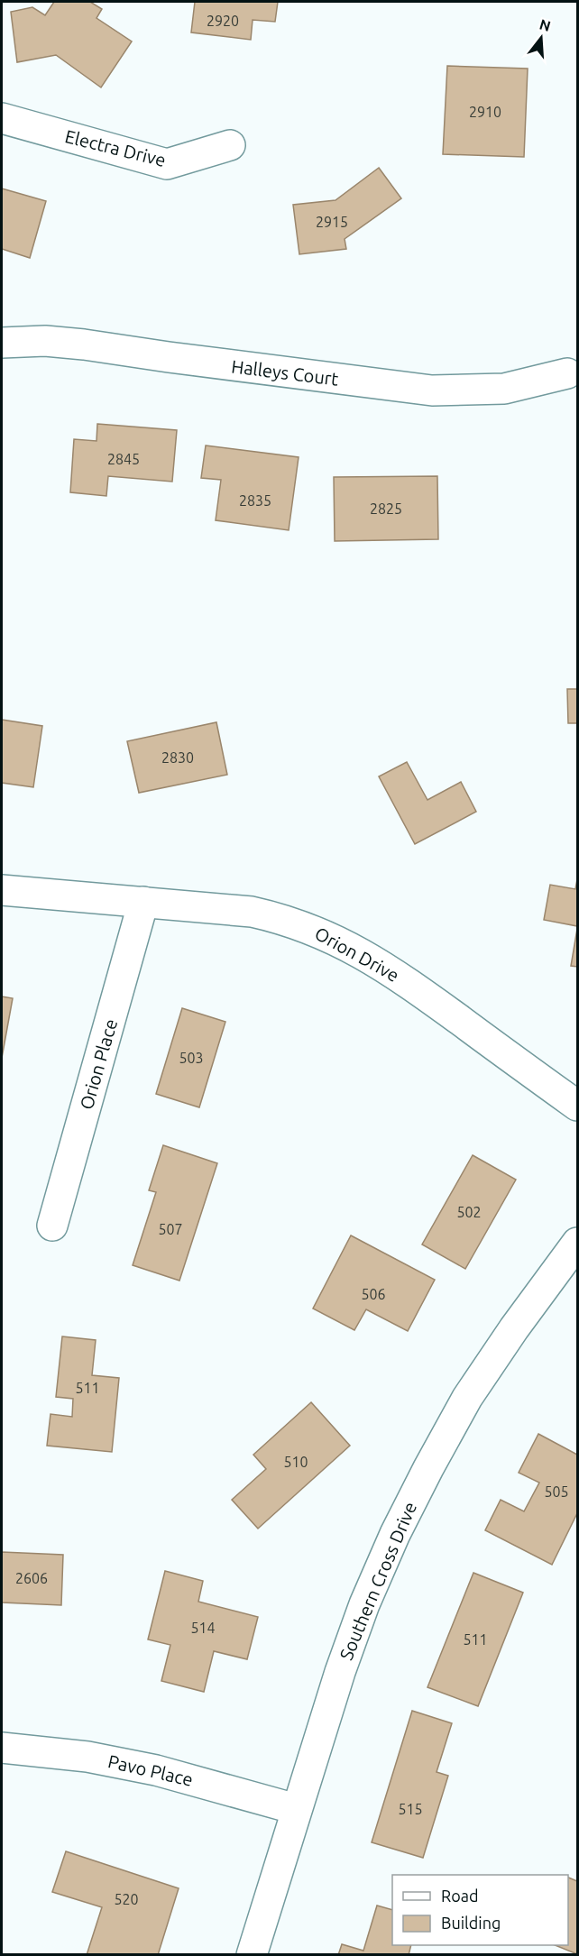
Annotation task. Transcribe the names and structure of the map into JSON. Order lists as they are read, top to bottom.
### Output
{
  "streets": {
    "street": [
      "Electra Drive",
      "Halleys Court",
      "Orion Drive",
      "Orion Place",
      "Southern Cross Drive",
      "Pavo Place"
    ]
  },
  "crossings": [
    ["Orion Drive", "Orion Place"],
    ["Southern Cross Drive", "Pavo Place"]
  ],
  "house_numbers": [
    "2920",
    "2910",
    "2915",
    "2845",
    "2835",
    "2825",
    "2830",
    "503",
    "502",
    "507",
    "506",
    "511",
    "510",
    "505",
    "2606",
    "514",
    "511",
    "515",
    "520"
  ],
  "legend": ["Road", "Building"],
  "north": "top"
}
